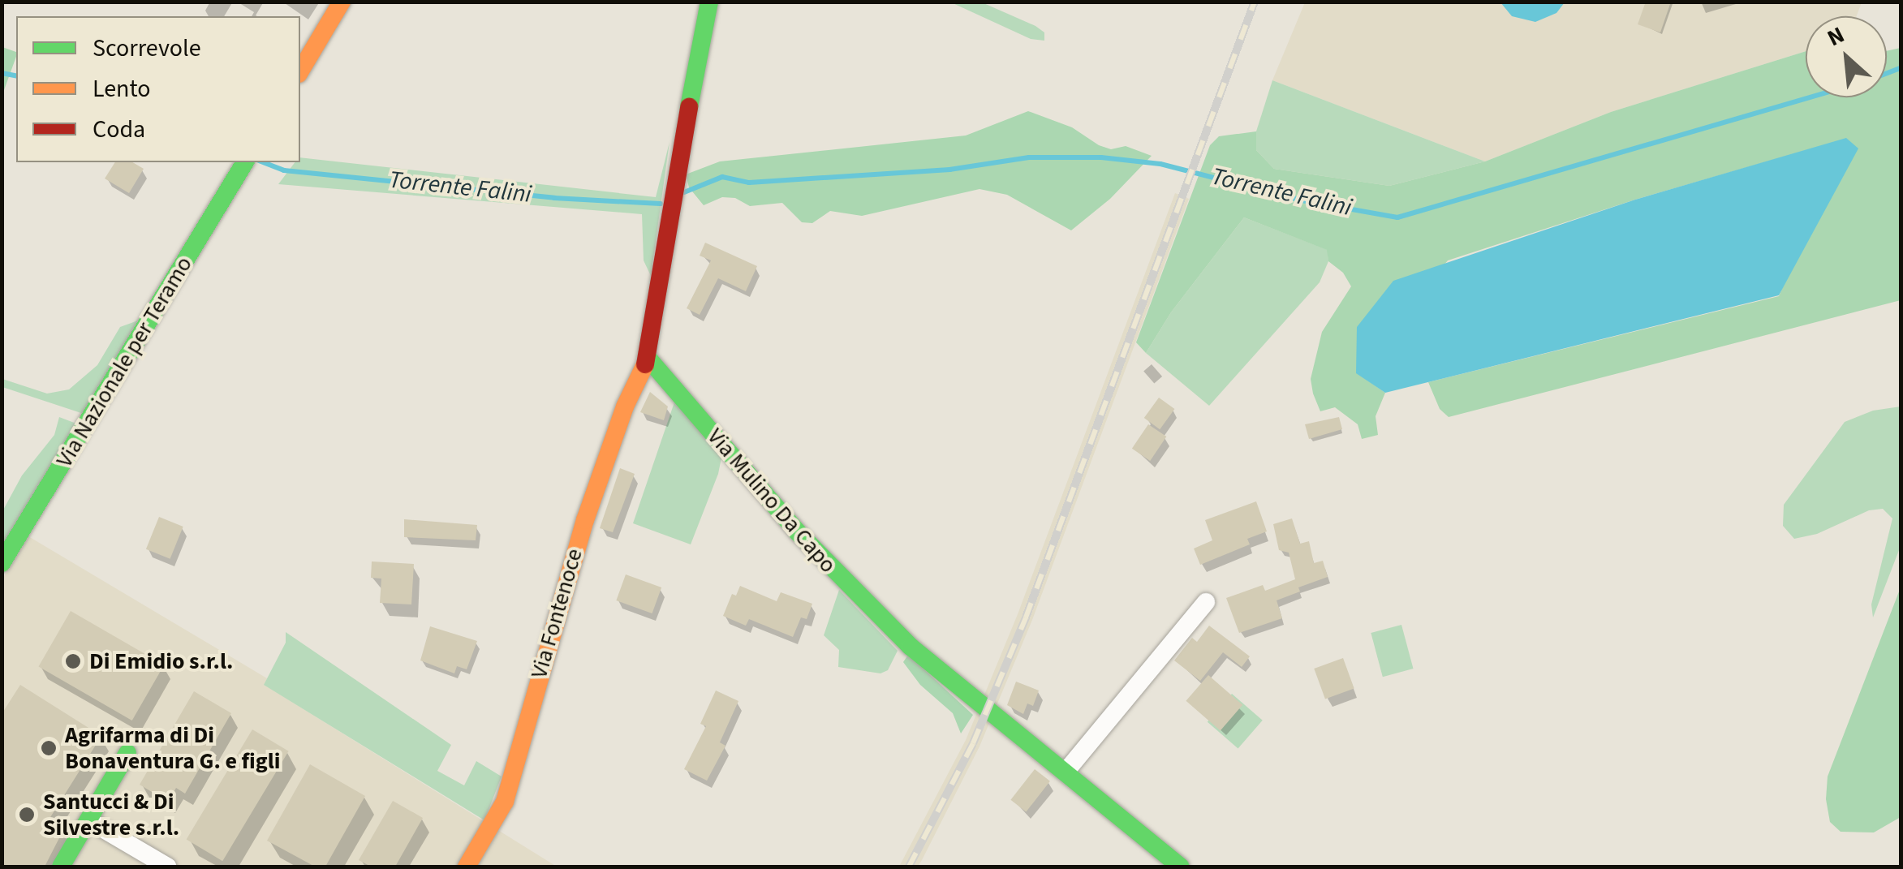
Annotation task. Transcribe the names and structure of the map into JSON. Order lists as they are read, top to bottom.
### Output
{
  "streets": {
    "street": ["Via Nazionale per Teramo", "Via Mulino Da Capo", "Via Fontenoce"]
  },
  "crossings": [
    ["Via Mulino Da Capo", "Via Fontenoce"]
  ],
  "water": ["Torrente Falini"],
  "places": ["Di Emidio s.r.l.", "Agrifarma di Di Bonaventura G. e figli", "Santucci & Di Silvestre s.r.l."],
  "legend": ["Scorrevole", "Lento", "Coda"],
  "north": "top left"
}
